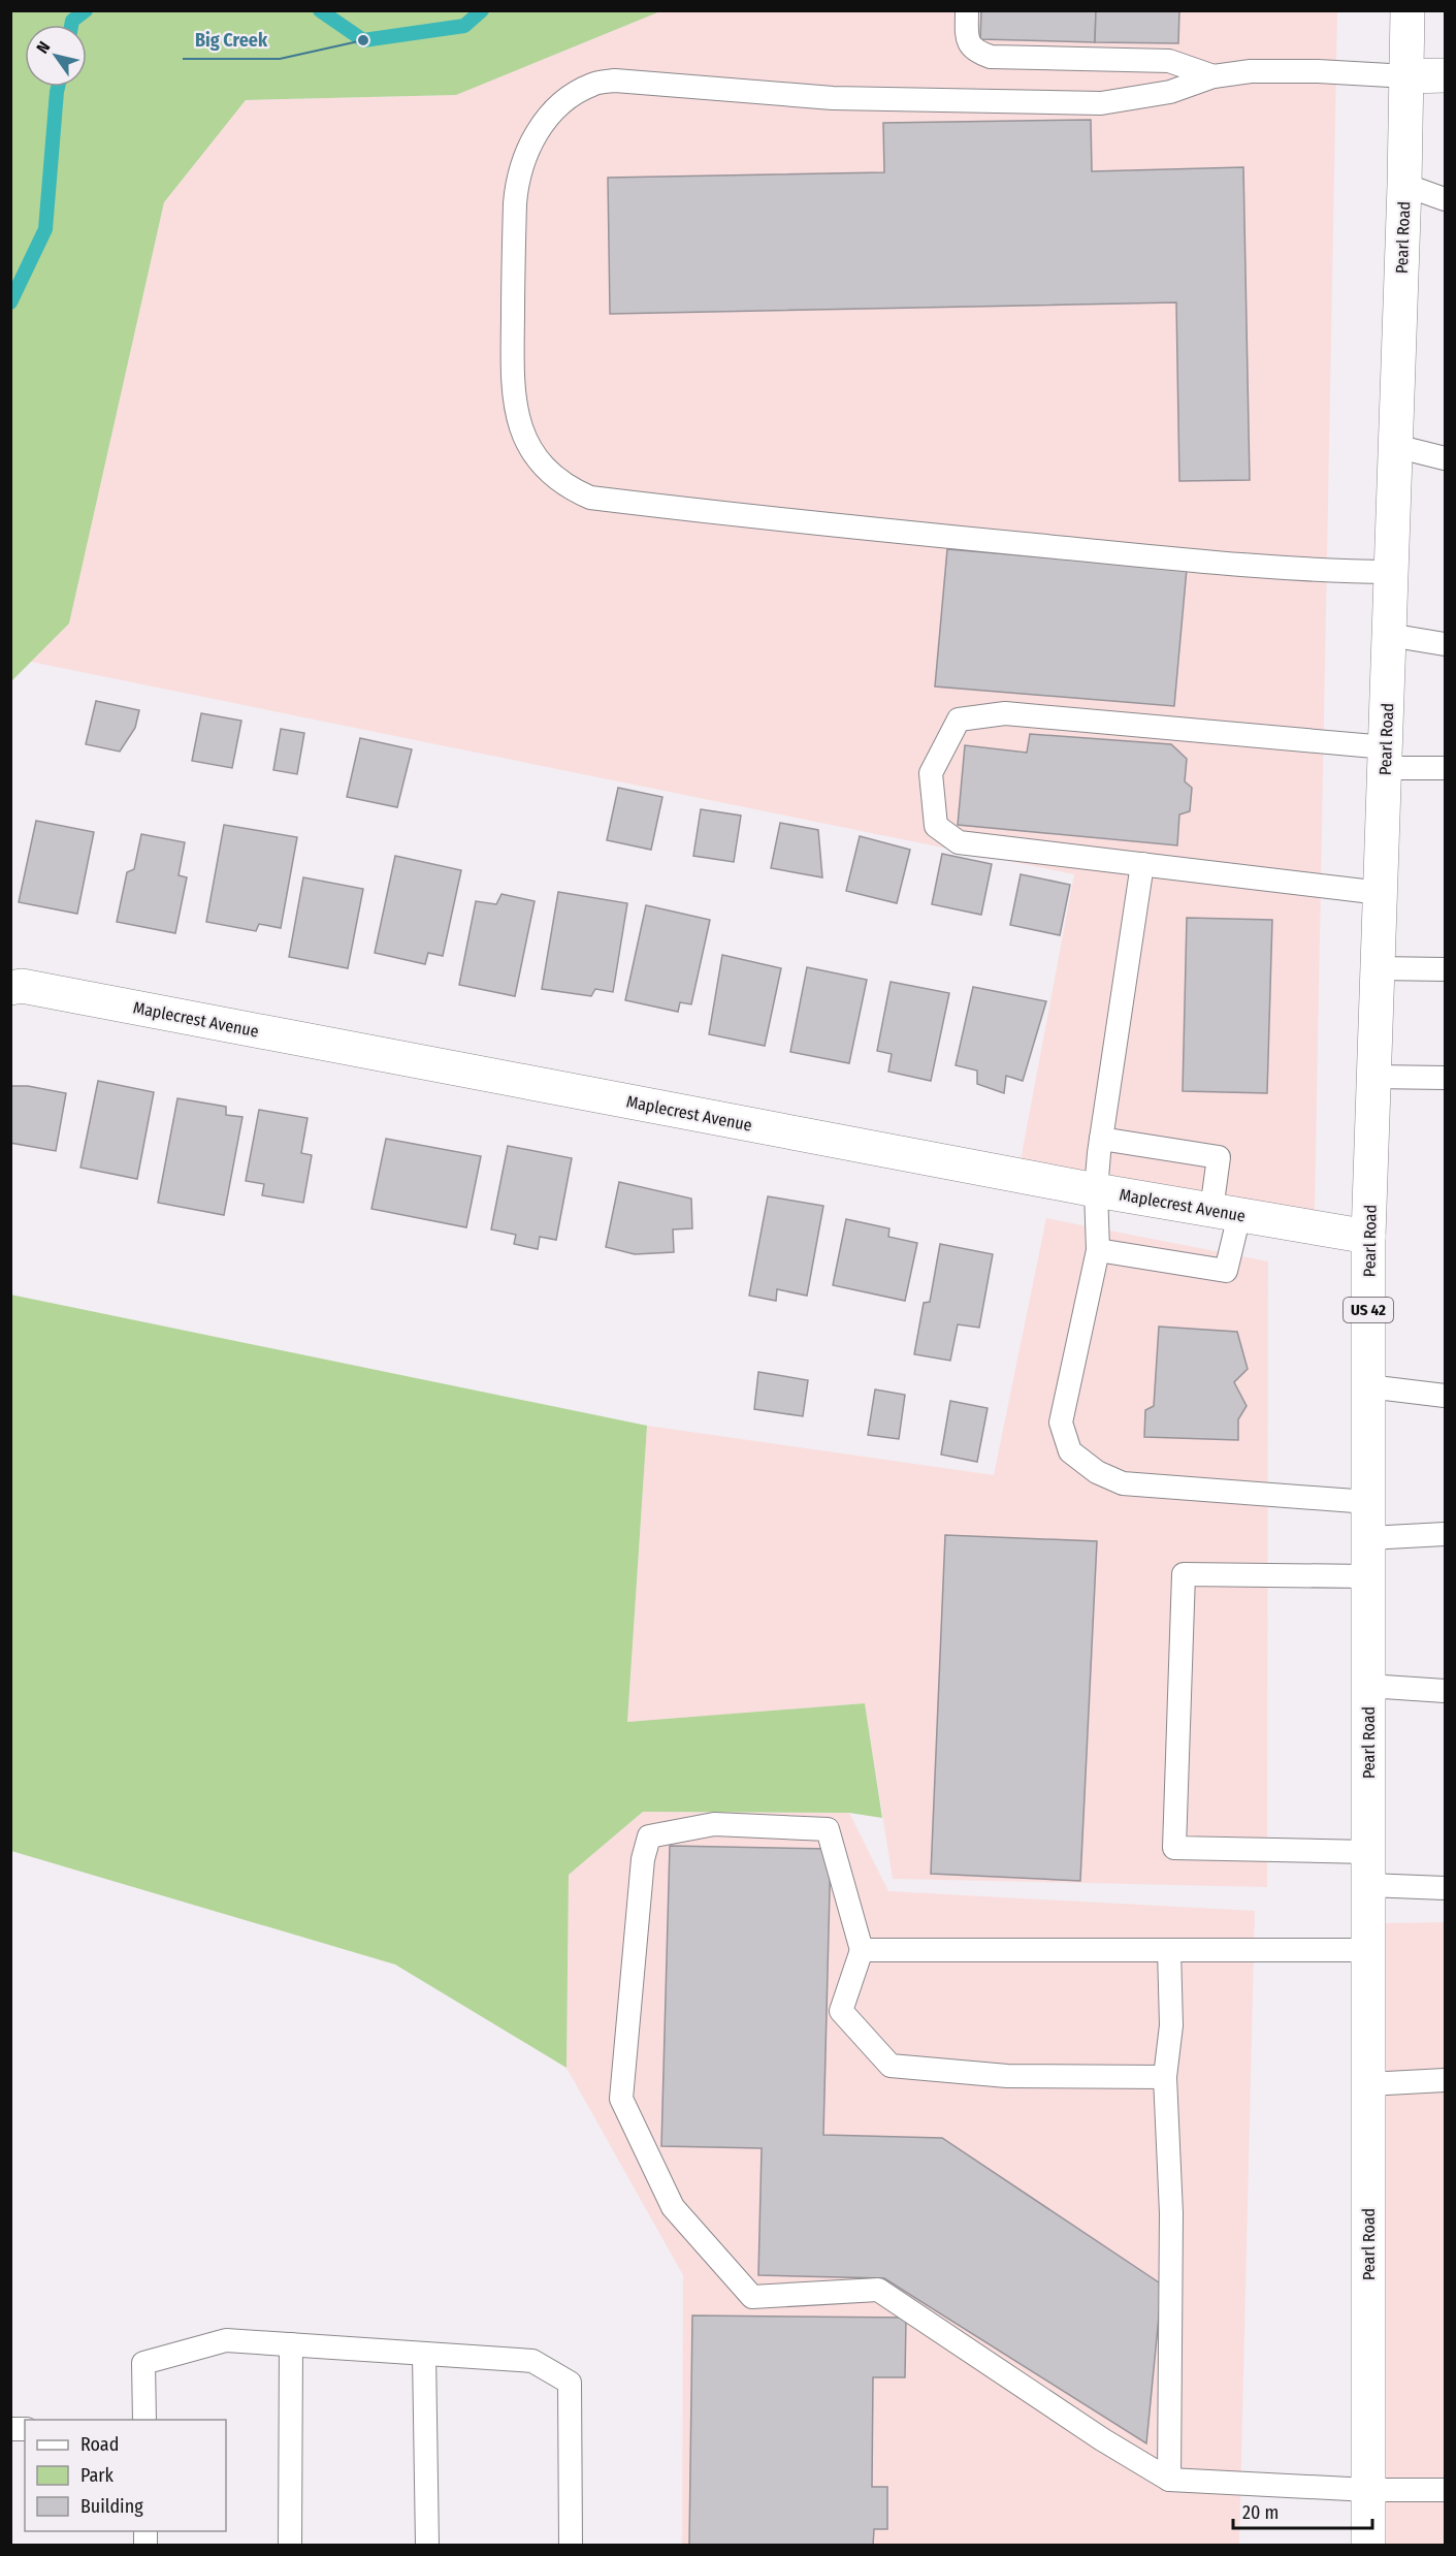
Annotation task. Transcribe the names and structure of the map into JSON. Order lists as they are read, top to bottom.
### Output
{
  "streets": {
    "main road": ["Pearl Road", "Maplecrest Avenue", "US 42"]
  },
  "crossings": [
    ["Pearl Road", "Maplecrest Avenue"]
  ],
  "places": ["Big Creek"],
  "legend": ["Road", "Park", "Building"],
  "scale_bar": "20 m",
  "north": "top left"
}
